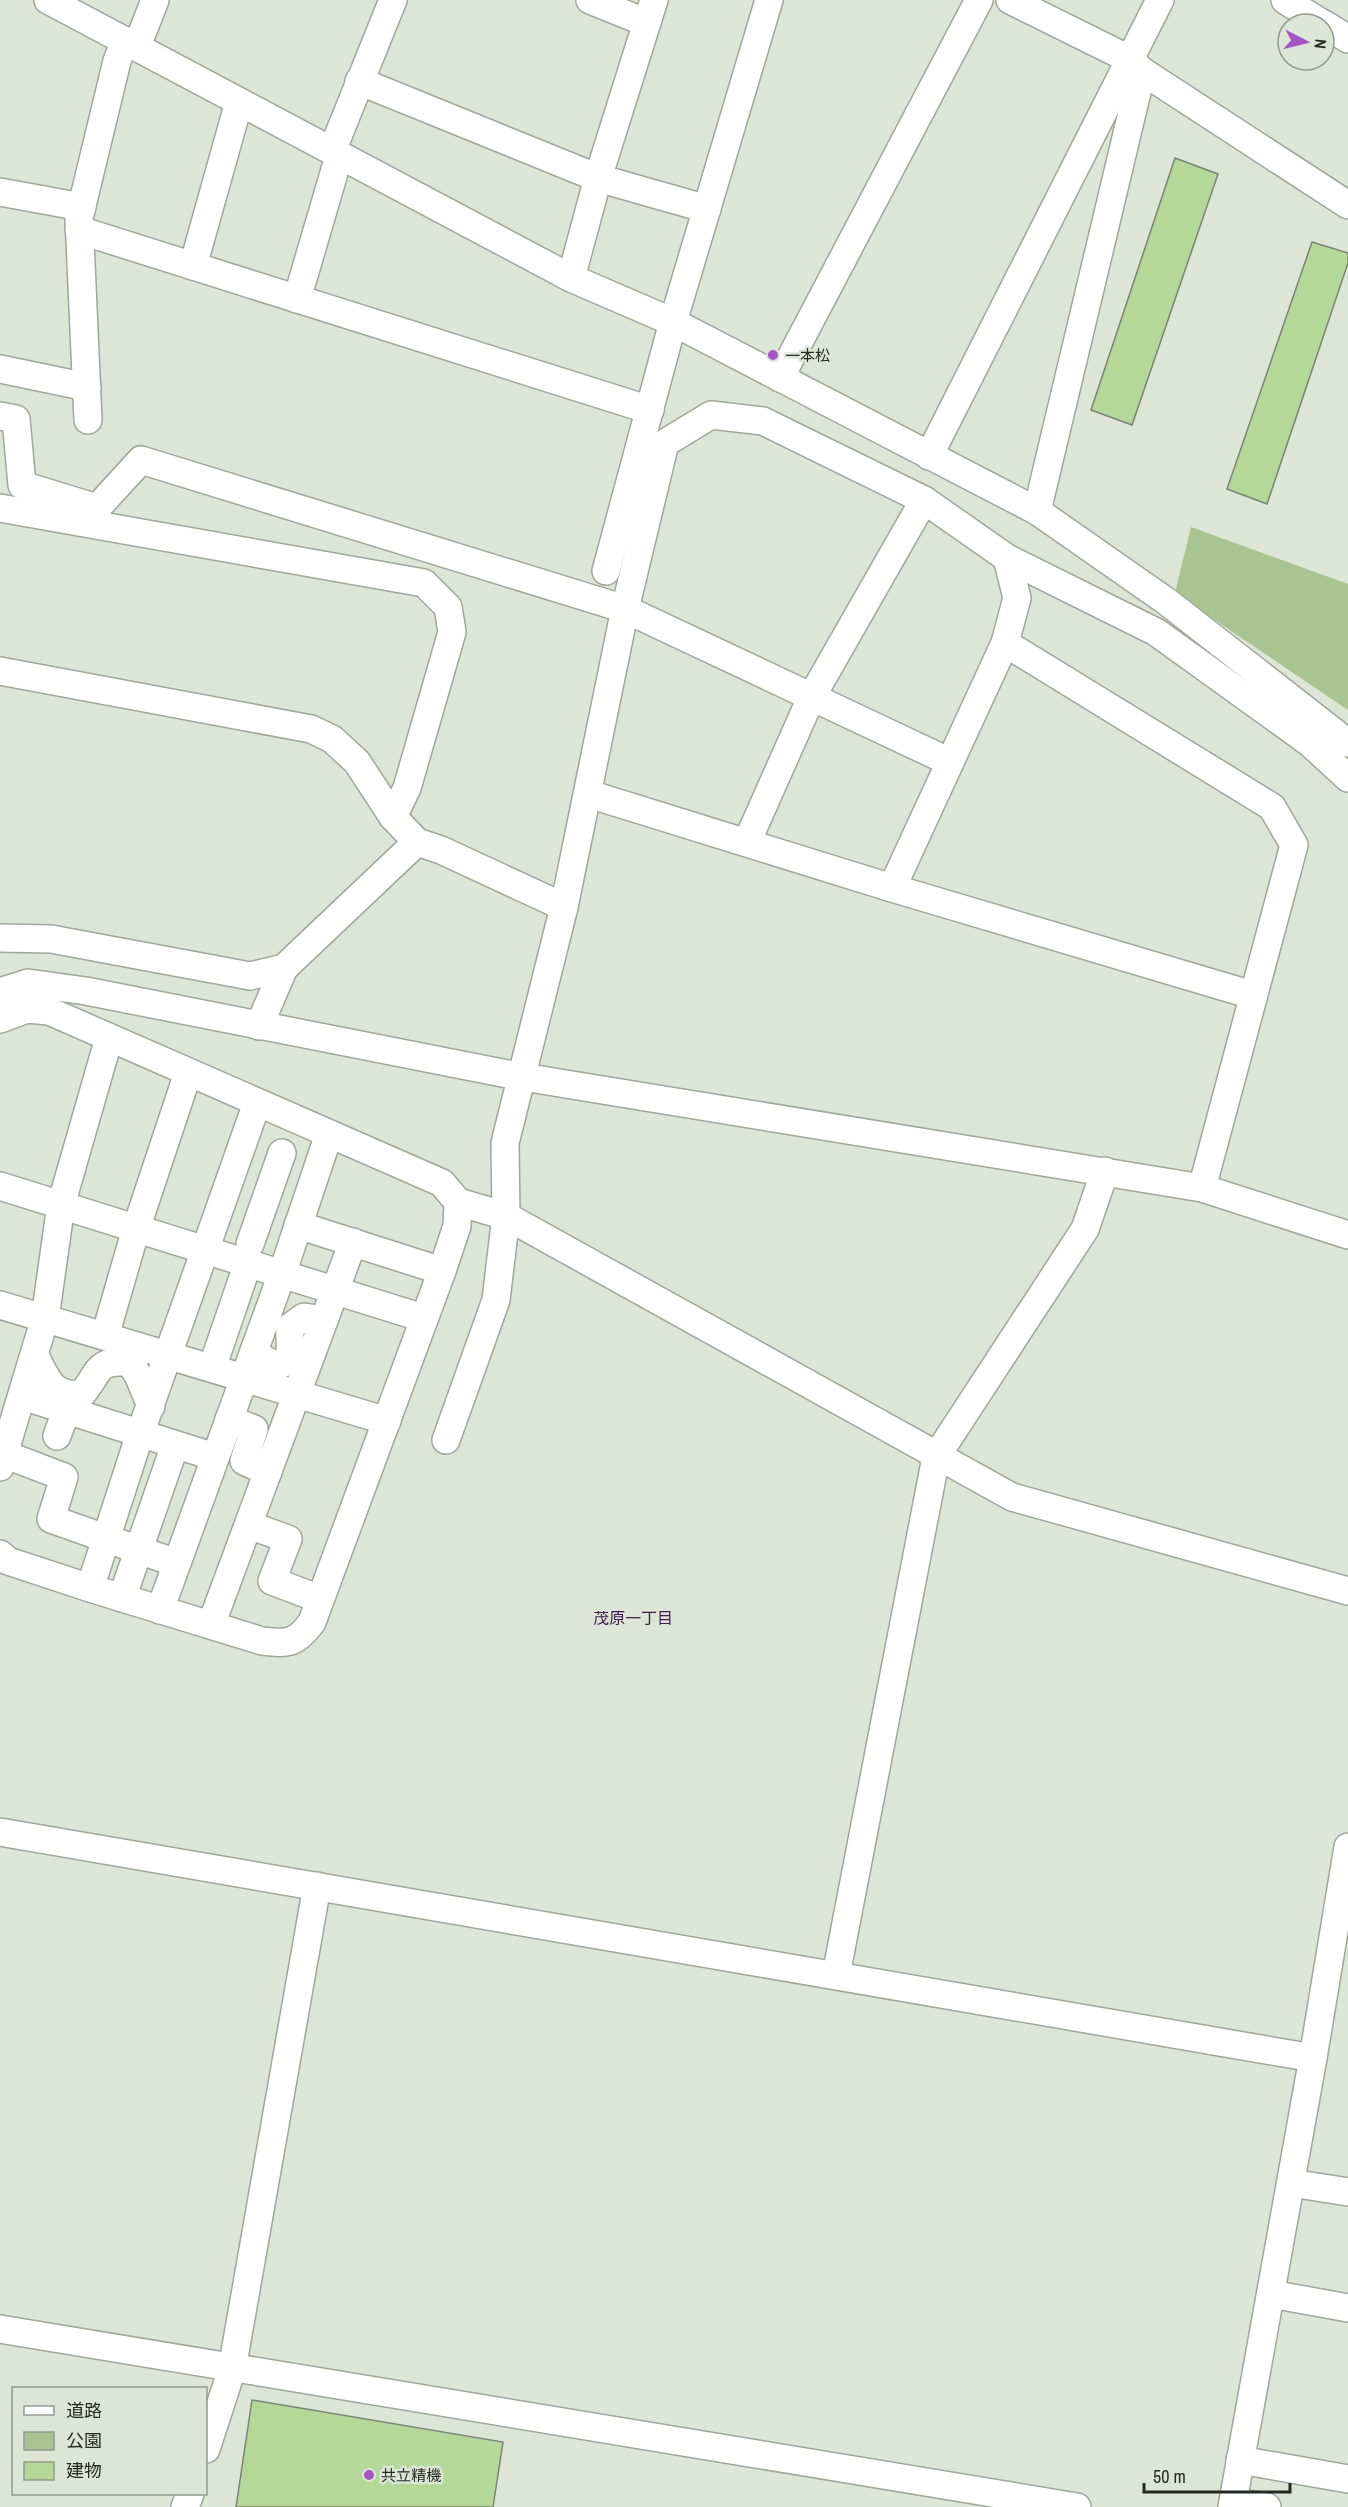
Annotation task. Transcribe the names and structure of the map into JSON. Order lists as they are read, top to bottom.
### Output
{
  "districts": ["茂原一丁目"],
  "places": ["一本松", "共立精機"],
  "legend": ["道路", "公園", "建物"],
  "scale_bar": "50 m",
  "north": "right"
}
